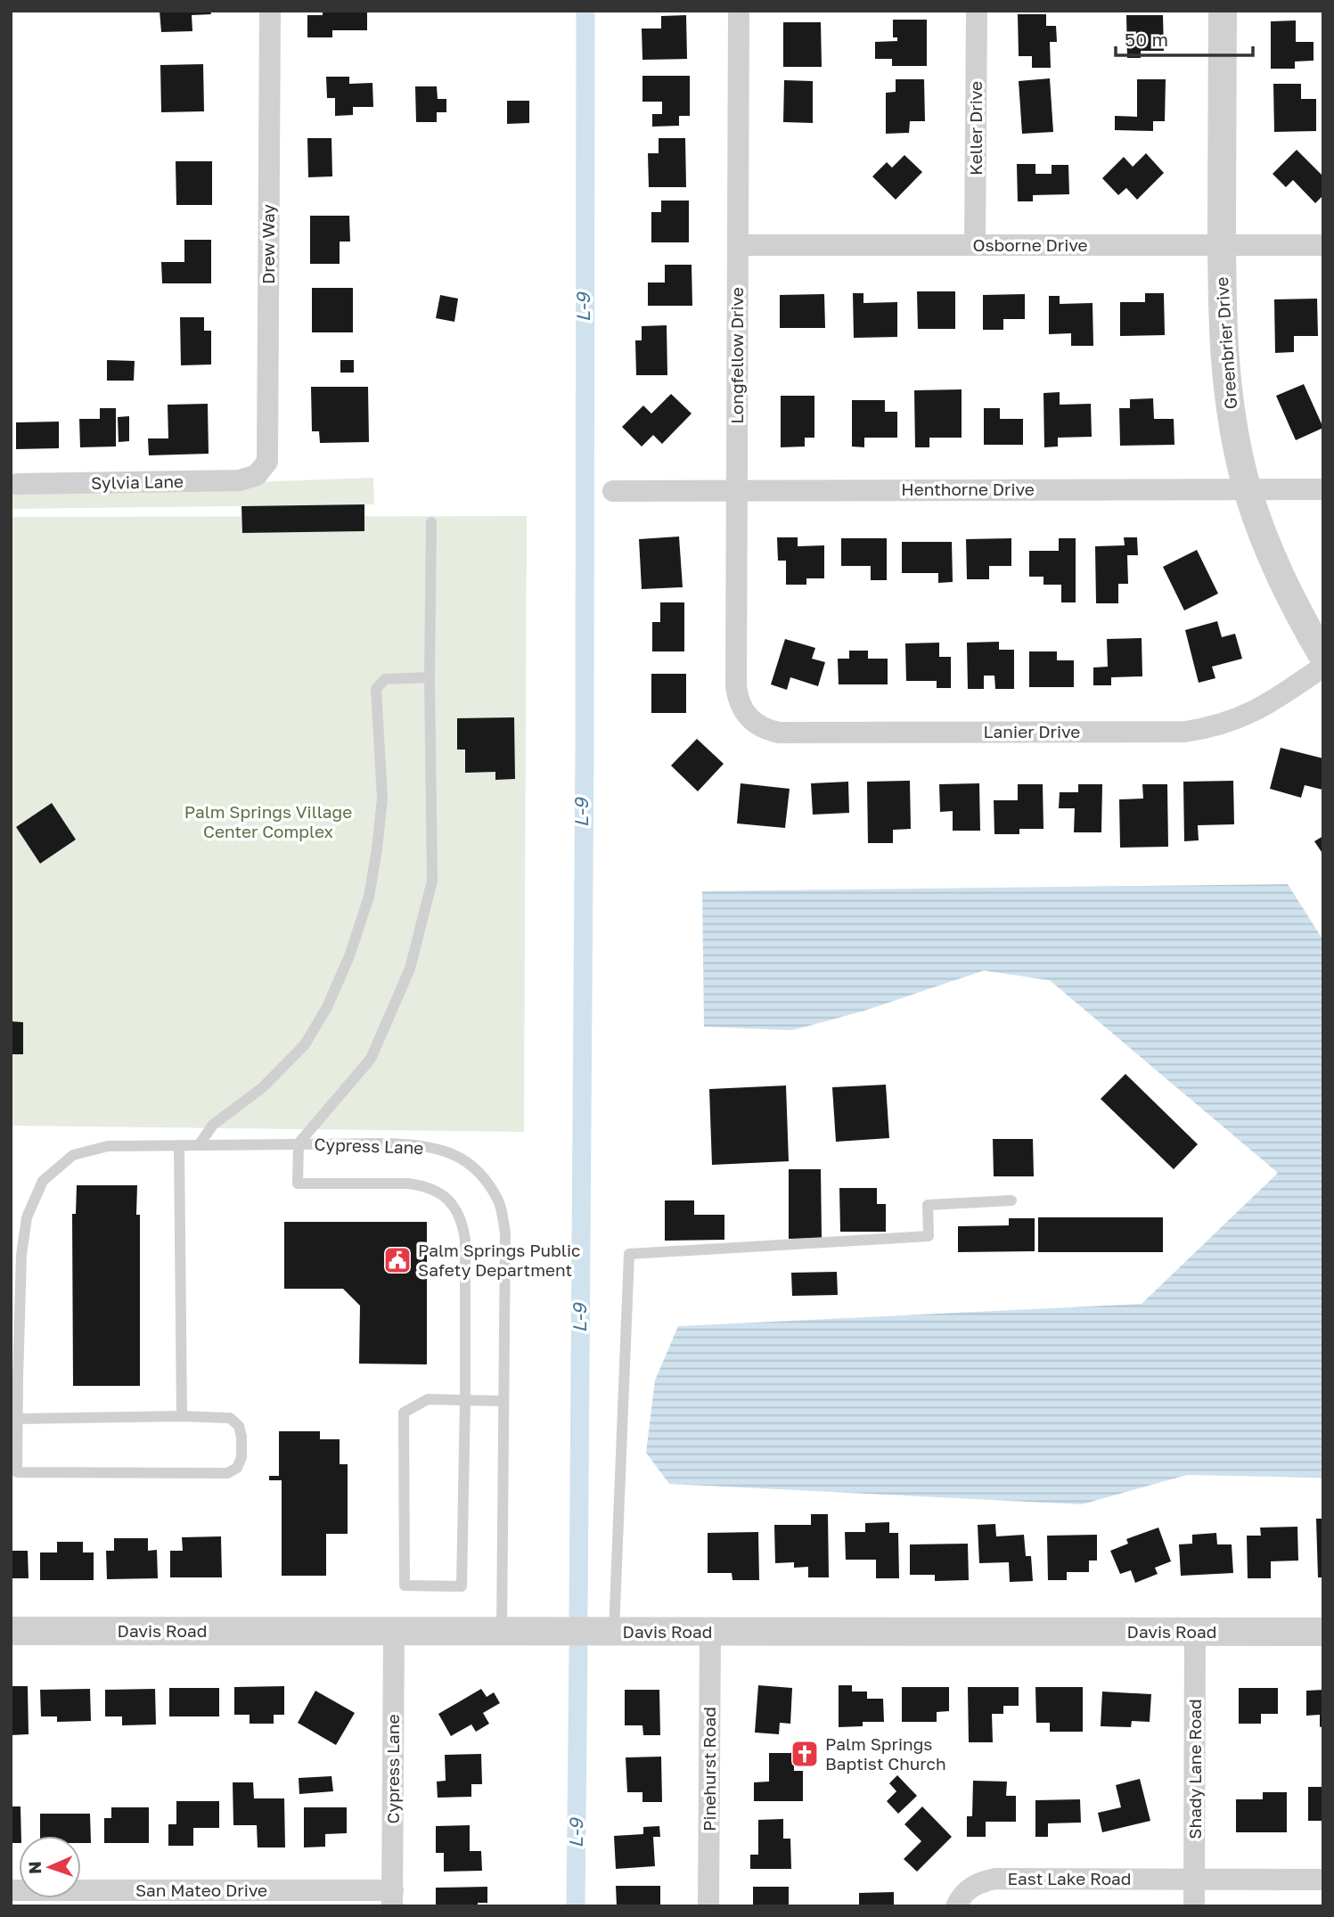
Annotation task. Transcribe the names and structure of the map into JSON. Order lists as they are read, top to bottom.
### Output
{
  "streets": {
    "street": [
      "Keller Drive",
      "Drew Way",
      "Osborne Drive",
      "Greenbrier Drive",
      "Longfellow Drive",
      "Sylvia Lane",
      "Henthorne Drive",
      "Lanier Drive",
      "Cypress Lane",
      "Davis Road",
      "Pinehurst Road",
      "Shady Lane Road",
      "East Lake Road",
      "San Mateo Drive"
    ]
  },
  "crossings": [
    ["Keller Drive", "Osborne Drive"],
    ["Drew Way", "Sylvia Lane"],
    ["Osborne Drive", "Greenbrier Drive"],
    ["Osborne Drive", "Longfellow Drive"],
    ["Greenbrier Drive", "Henthorne Drive"],
    ["Longfellow Drive", "Henthorne Drive"],
    ["Longfellow Drive", "Lanier Drive"],
    ["Cypress Lane", "Davis Road"],
    ["Cypress Lane", "San Mateo Drive"],
    ["Davis Road", "Pinehurst Road"],
    ["Davis Road", "Shady Lane Road"],
    ["Shady Lane Road", "East Lake Road"]
  ],
  "water": ["L-9"],
  "parks": ["Palm Springs Village Center Complex"],
  "places": {
    "public building": ["Palm Springs Public Safety Department"],
    "church": ["Palm Springs Baptist Church"]
  },
  "scale_bar": "50 m",
  "north": "left"
}
